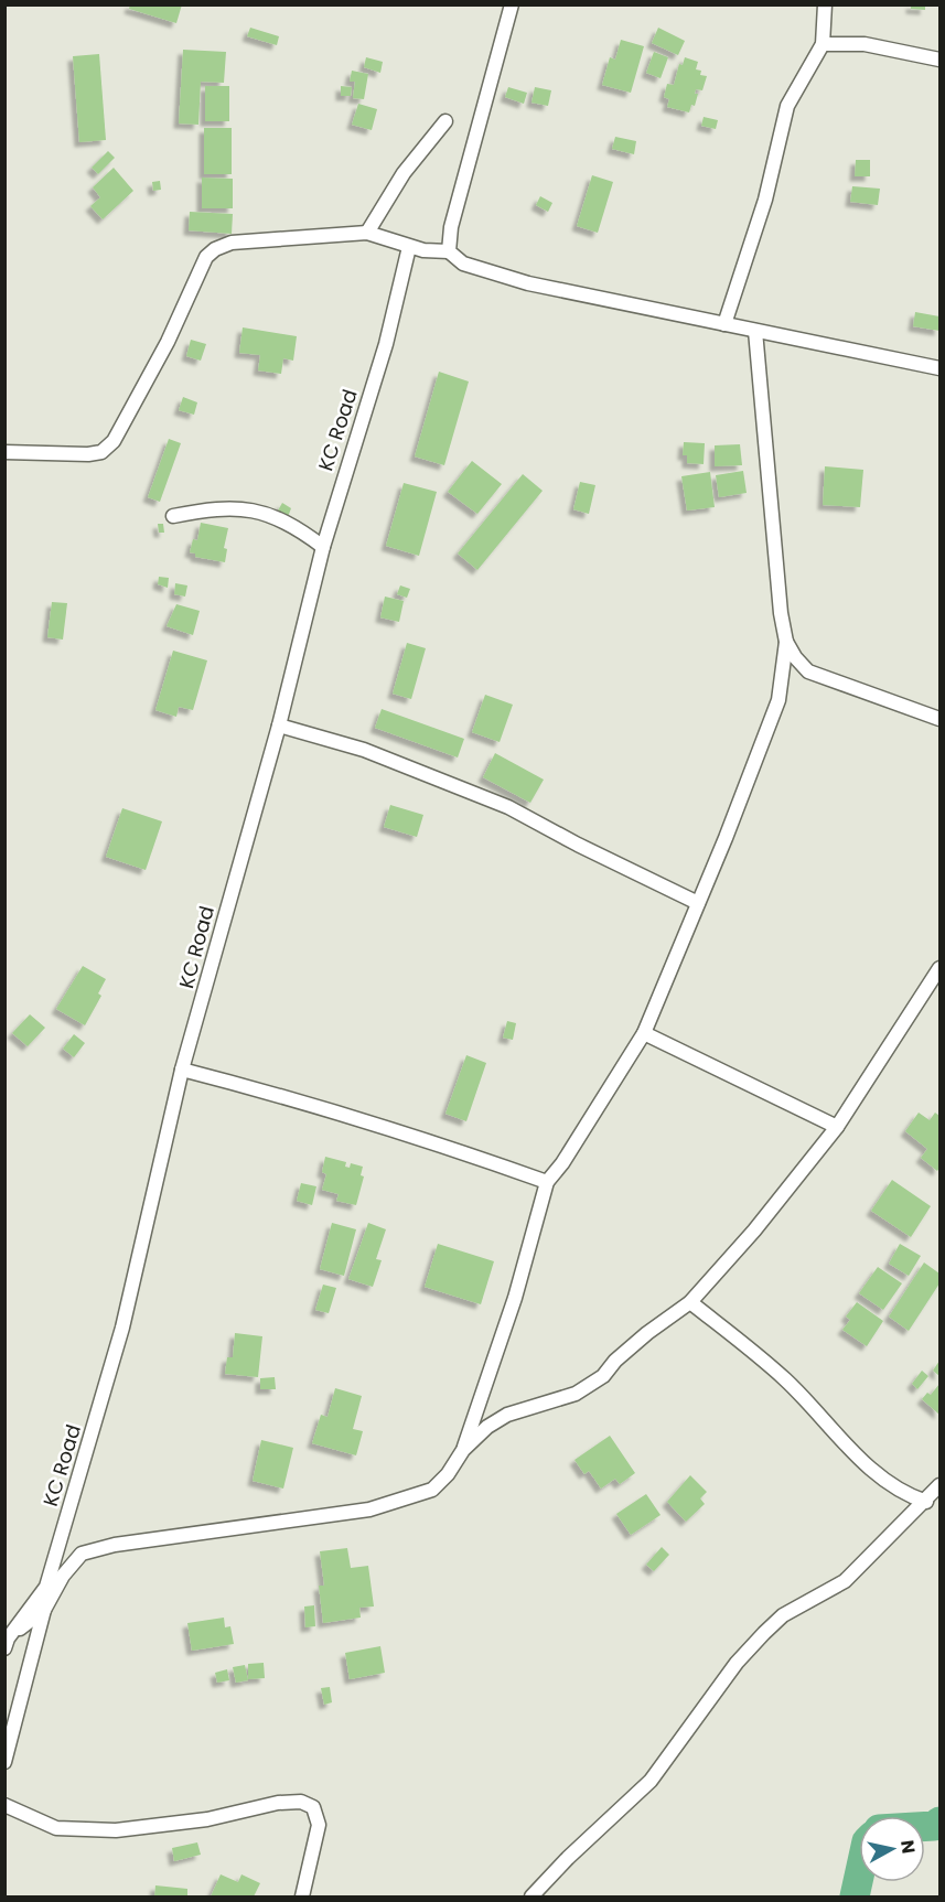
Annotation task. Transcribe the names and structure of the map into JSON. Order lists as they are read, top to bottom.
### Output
{
  "streets": {
    "street": ["KC Road"]
  },
  "north": "right"
}
